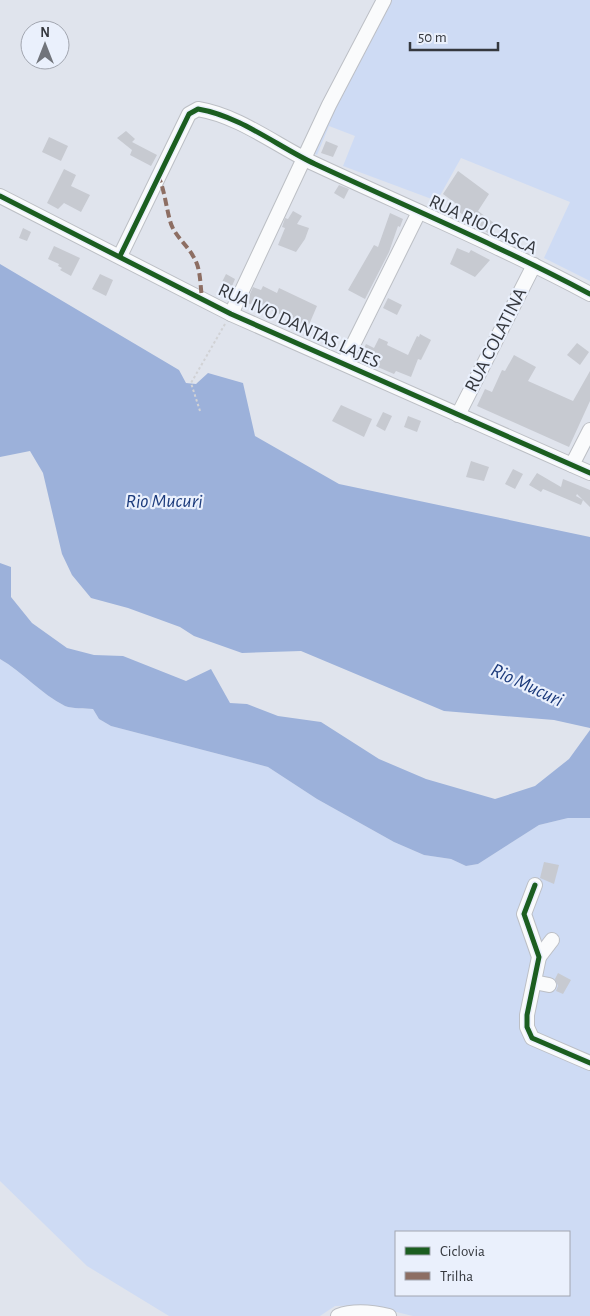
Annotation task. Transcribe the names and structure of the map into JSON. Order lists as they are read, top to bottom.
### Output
{
  "streets": {
    "street": ["RUA RIO CASCA", "RUA IVO DANTAS LAJES", "RUA COLATINA"]
  },
  "crossings": [
    ["RUA RIO CASCA", "RUA IVO DANTAS LAJES"],
    ["RUA RIO CASCA", "RUA COLATINA"],
    ["RUA IVO DANTAS LAJES", "RUA COLATINA"]
  ],
  "water": ["Rio Mucuri"],
  "legend": ["Ciclovia", "Trilha"],
  "scale_bar": "50 m",
  "north": "top"
}
